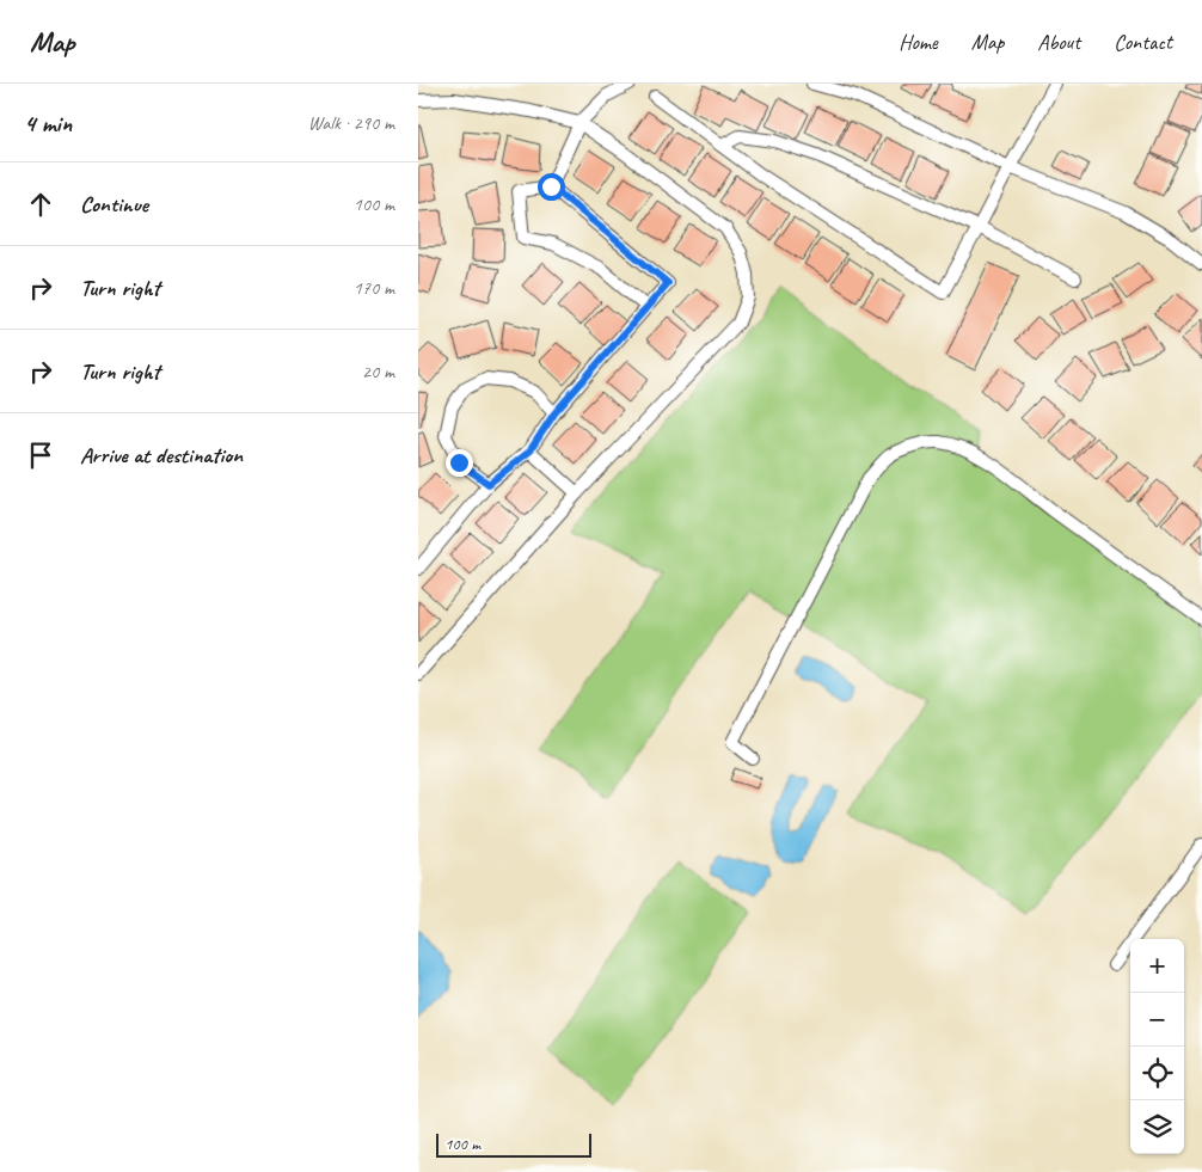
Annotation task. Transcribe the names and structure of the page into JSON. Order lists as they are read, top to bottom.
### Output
{
  "scale_bar": "100 m",
  "page": {
    "header": "Map",
    "nav": [
      "Home",
      "Map",
      "About",
      "Contact"
    ],
    "heading": ["4 min", "Walk · 290 m"],
    "list": [
      ["Continue", "100 m"],
      ["Turn right", "170 m"],
      ["Turn right", "20 m"],
      "Arrive at destination"
    ],
    "map_buttons": ["+", "−"],
    "scale": "100 m"
  }
}
